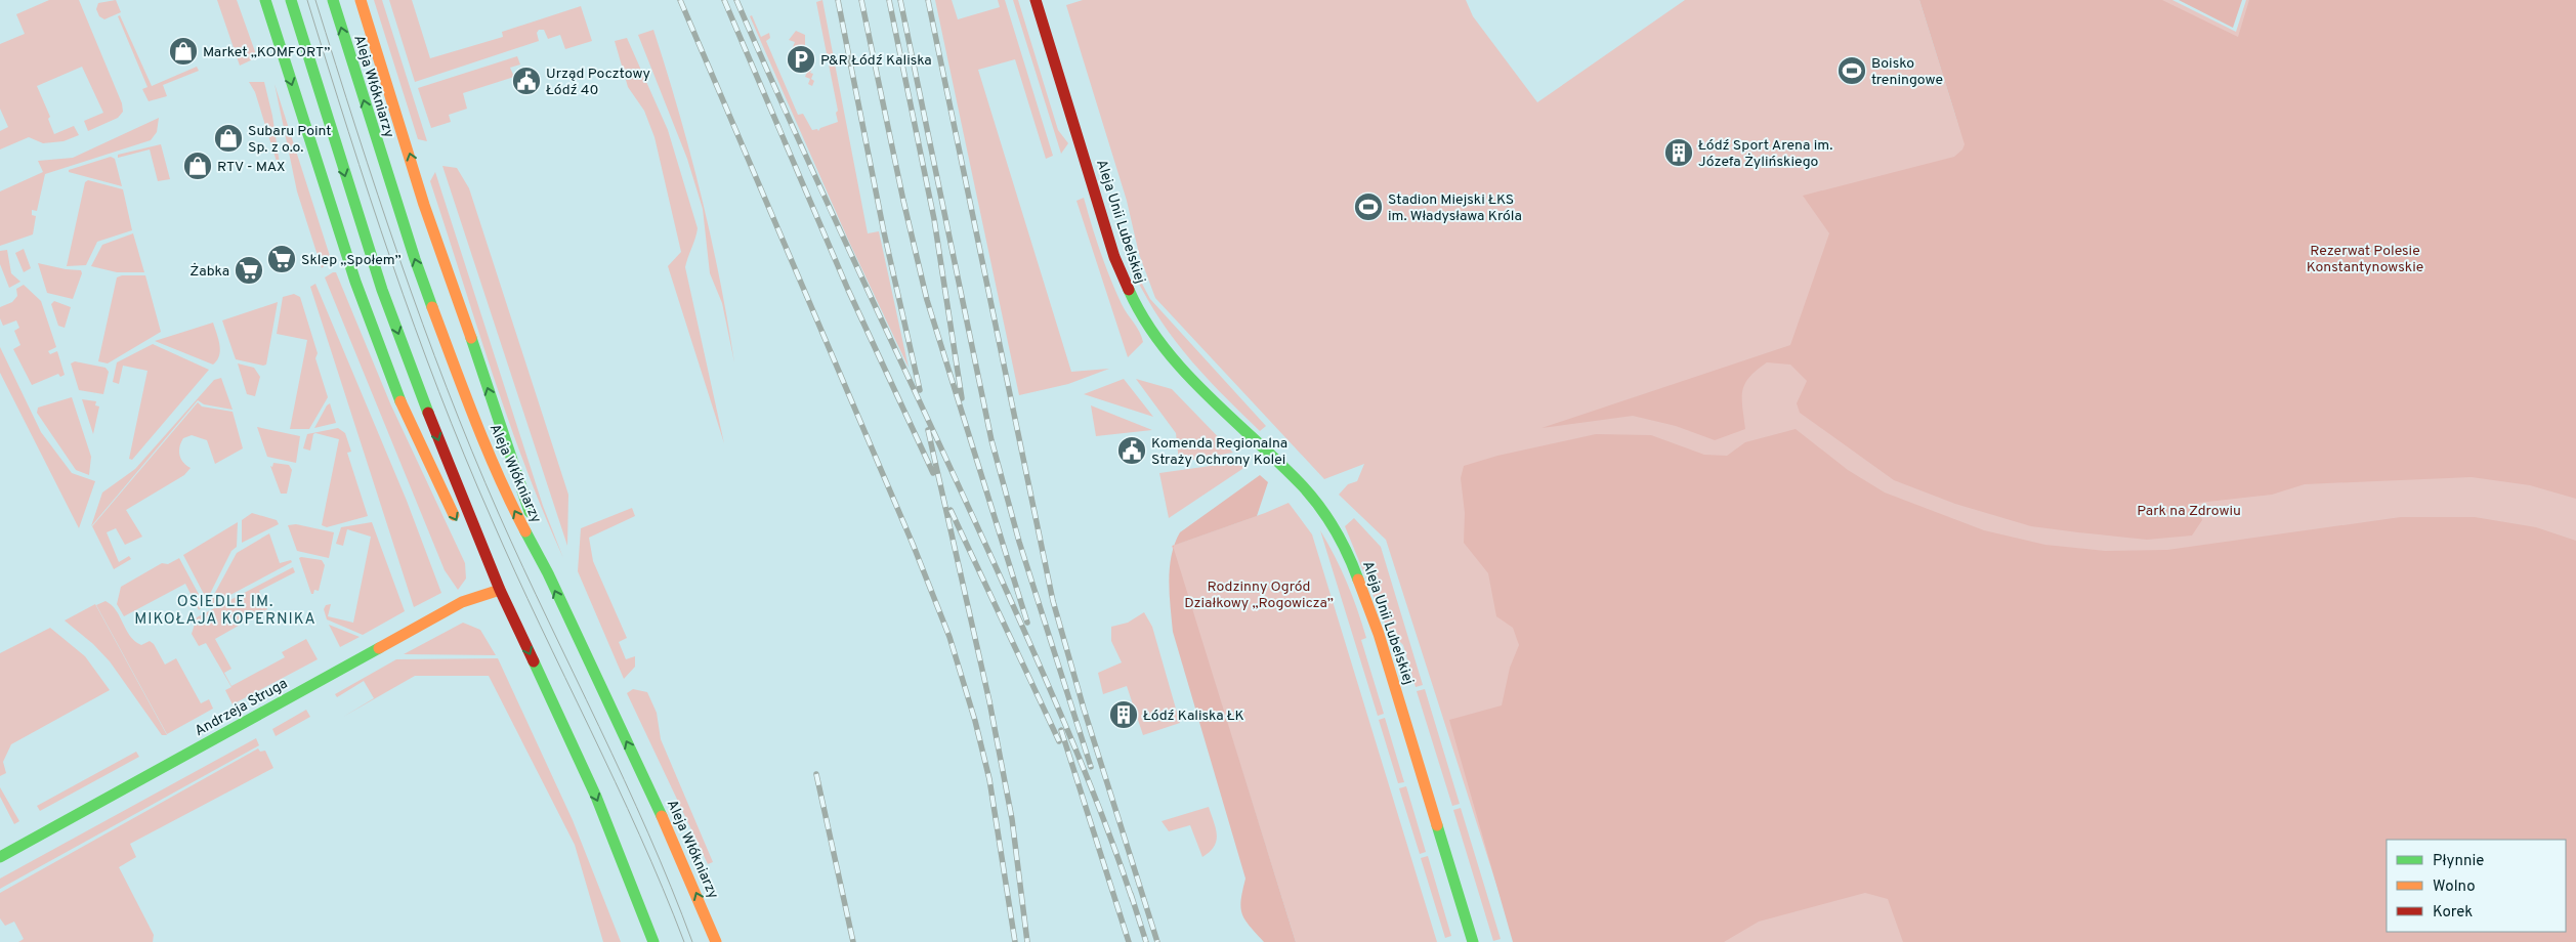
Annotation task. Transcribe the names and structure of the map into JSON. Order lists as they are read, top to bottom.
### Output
{
  "streets": {
    "main road": ["Aleja Włókniarzy", "Aleja Unii Lubelskiej", "Andrzeja Struga"]
  },
  "districts": ["OSIEDLE IM. MIKOŁAJA KOPERNIKA"],
  "parks": ["Rezerwat Polesie Konstantynowskie", "Park na Zdrowiu", "Rodzinny Ogród Działkowy „Rogowicza”"],
  "places": {
    "shop": ["Market „KOMFORT”", "Subaru Point Sp. z o.o.", "RTV - MAX"],
    "parking": ["P&R Łódź Kaliska"],
    "sports": ["Boisko treningowe", "Stadion Miejski ŁKS im. Władysława Króla"],
    "public building": ["Urząd Pocztowy Łódź 40", "Komenda Regionalna Straży Ochrony Kolei"],
    "building": ["Łódź Sport Arena im. Józefa Żylińskiego", "Łódź Kaliska ŁK"],
    "supermarket": ["Sklep „Społem”", "Żabka"]
  },
  "legend": ["Płynnie", "Wolno", "Korek"]
}
